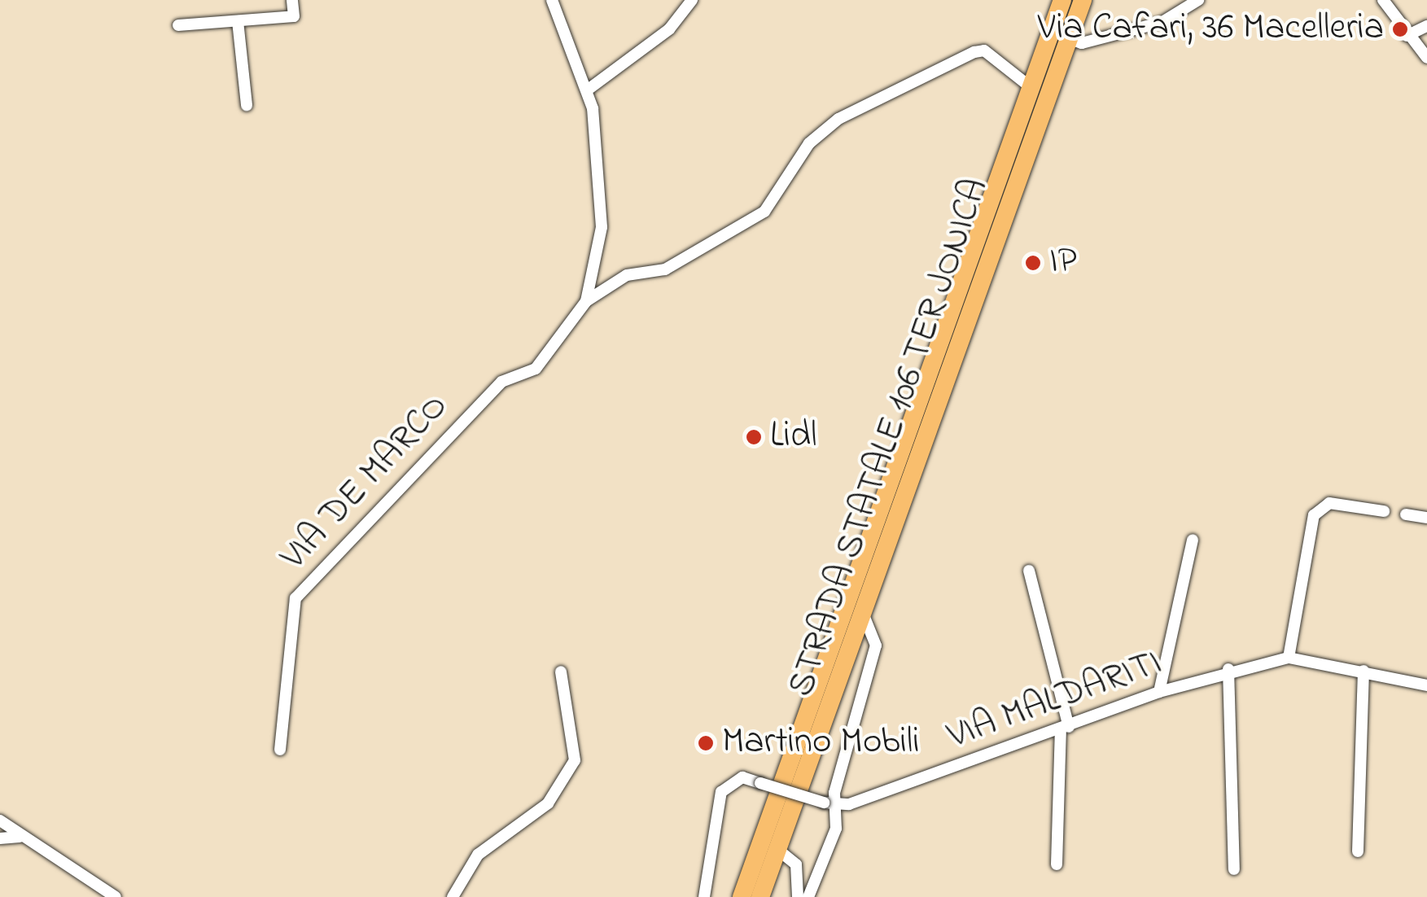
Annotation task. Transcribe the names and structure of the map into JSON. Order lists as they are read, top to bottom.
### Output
{
  "streets": {
    "main road": ["STRADA STATALE 106 TER JONICA"],
    "street": ["VIA DE MARCO", "VIA MALDARITI"]
  },
  "places": [
    "Via Cafari, 36 Macelleria",
    "IP",
    "Lidl",
    "Martino Mobili"
  ]
}
